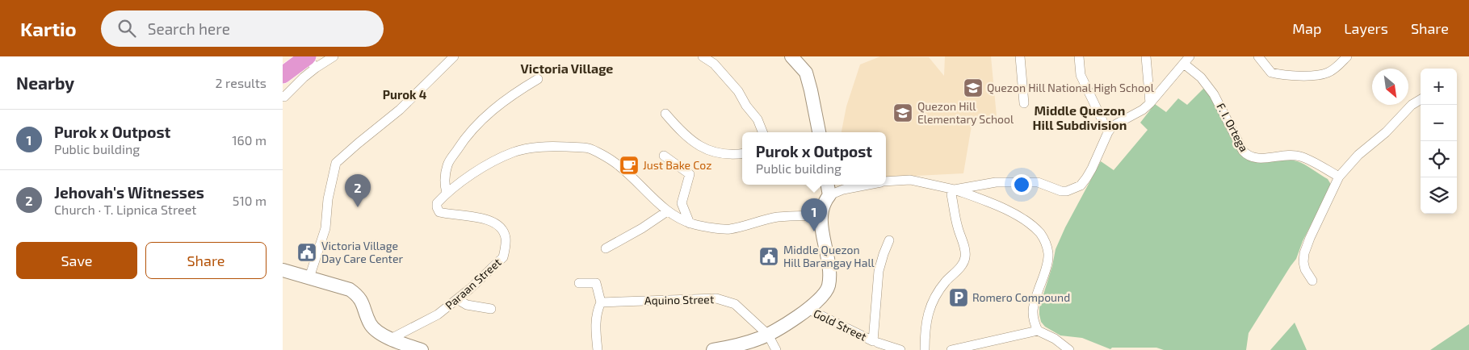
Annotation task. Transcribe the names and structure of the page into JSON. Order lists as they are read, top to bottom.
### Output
{
  "streets": {
    "street": [
      "F. I. Ortega",
      "Paraan Street",
      "Aquino Street",
      "Gold Street"
    ]
  },
  "districts": ["Victoria Village", "Purok 4", "Middle Quezon Hill Subdivision"],
  "places": {
    "school or university": ["Quezon Hill National High School", "Quezon Hill Elementary School"],
    "cafe": ["Just Bake Coz"],
    "public building": ["Victoria Village Day Care Center", "Middle Quezon Hill Barangay Hall"],
    "parking": ["Romero Compound"]
  },
  "north": "bottom right",
  "page": {
    "header": "Kartio",
    "search": "Search here",
    "nav": ["Map", "Layers", "Share"],
    "heading": ["Nearby", "2 results"],
    "map_buttons": ["+", "−"],
    "list": [
      {
        "mark": "1",
        "name": "Purok x Outpost",
        "note": "Public building",
        "value": "160 m"
      },
      {
        "mark": "2",
        "name": "Jehovah's Witnesses",
        "note": "Church · T. Lipnica Street",
        "value": "510 m"
      }
    ],
    "popup": ["Purok x Outpost", "Public building"],
    "pins": ["2", "1"],
    "buttons": ["Save", "Share"]
  }
}
